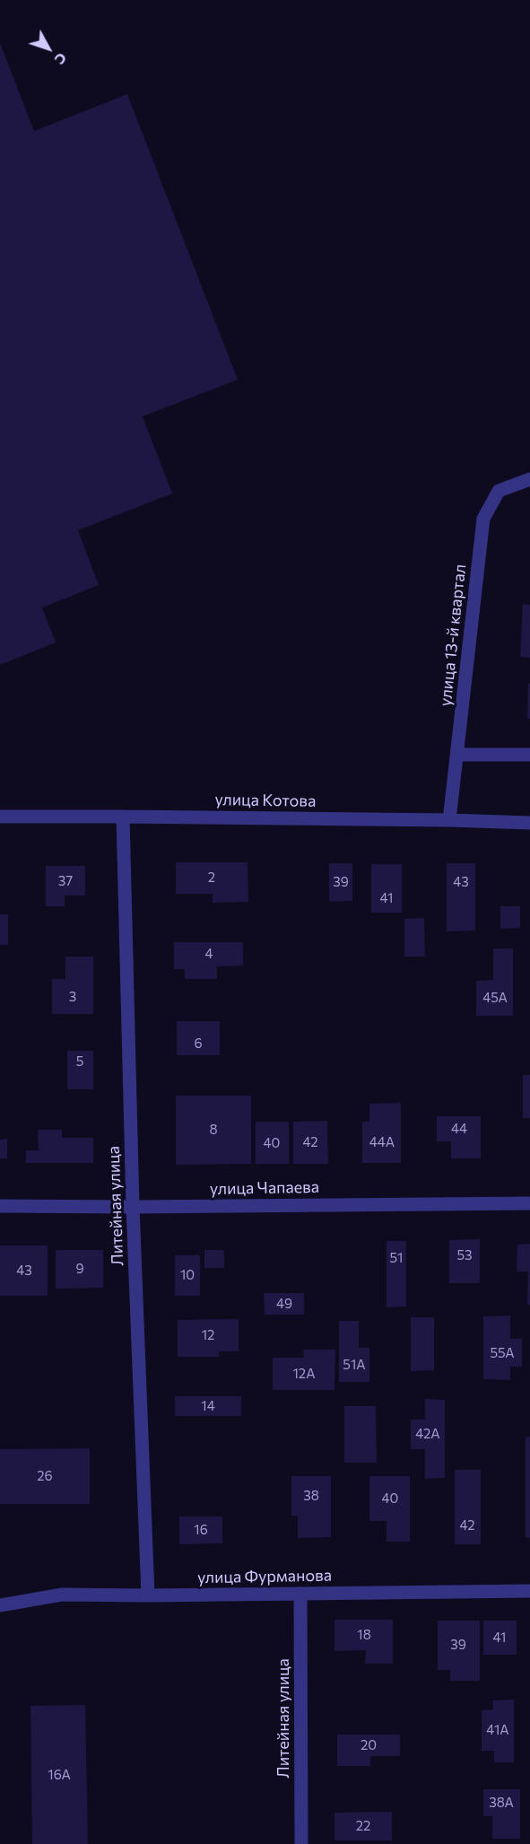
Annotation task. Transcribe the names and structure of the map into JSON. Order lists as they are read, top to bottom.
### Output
{
  "streets": {
    "street": [
      "улица 13-й квартал",
      "улица Котова",
      "улица Чапаева",
      "Литейная улица",
      "улица Фурманова"
    ]
  },
  "crossings": [
    ["улица 13-й квартал", "улица Котова"],
    ["улица Котова", "Литейная улица"],
    ["улица Чапаева", "Литейная улица"],
    ["Литейная улица", "улица Фурманова"]
  ],
  "house_numbers": [
    "2",
    "37",
    "39",
    "43",
    "41",
    "4",
    "3",
    "45А",
    "6",
    "5",
    "44",
    "8",
    "42",
    "44А",
    "40",
    "53",
    "51",
    "9",
    "43",
    "10",
    "49",
    "12",
    "55А",
    "51А",
    "12А",
    "14",
    "42А",
    "26",
    "38",
    "40",
    "42",
    "16",
    "18",
    "41",
    "39",
    "41А",
    "20",
    "16А",
    "38А",
    "22"
  ],
  "north": "bottom right"
}
